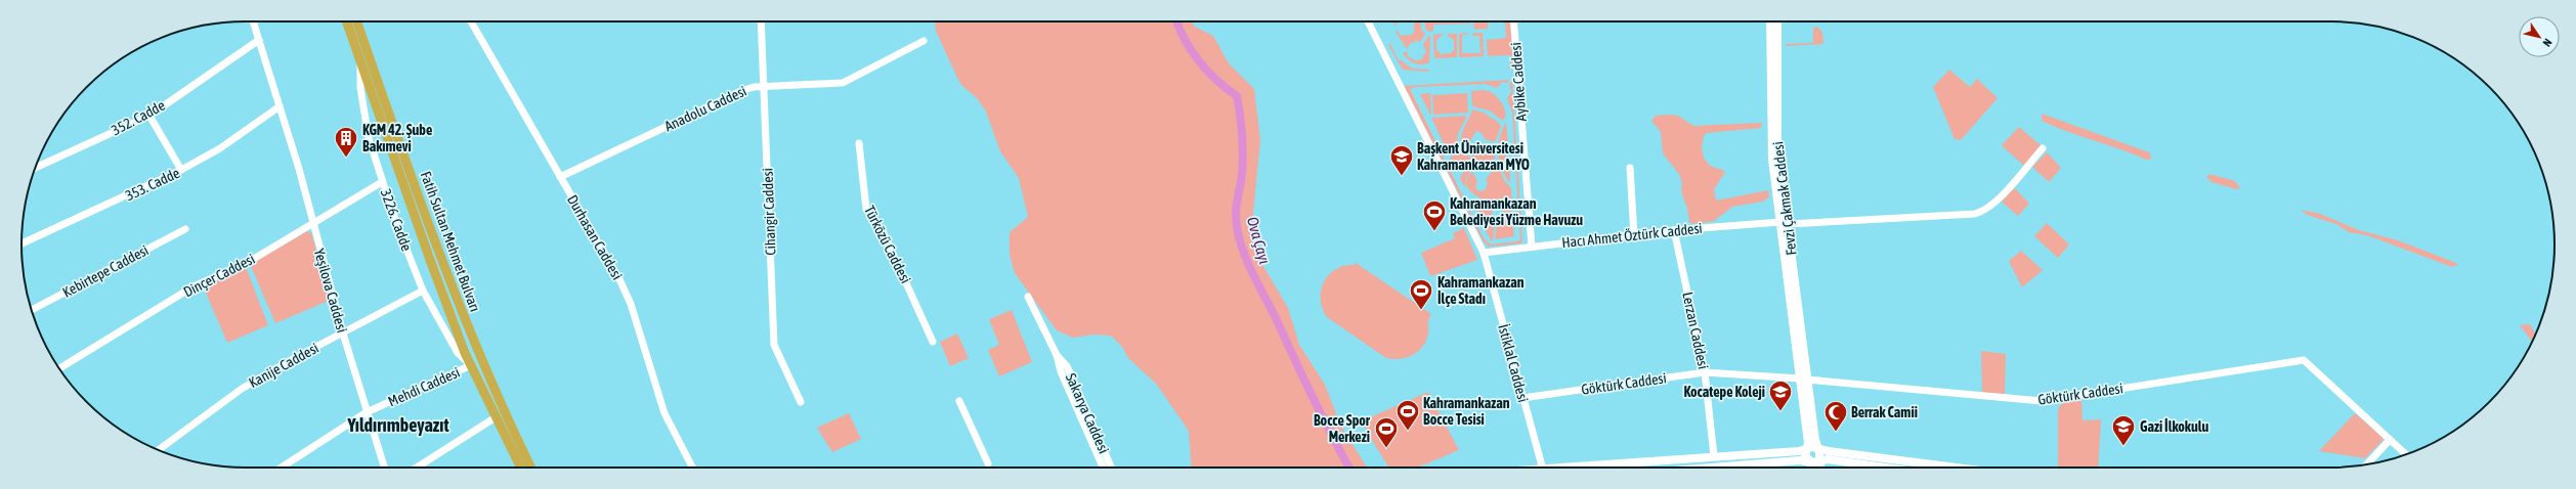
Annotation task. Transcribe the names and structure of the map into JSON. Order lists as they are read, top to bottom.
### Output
{
  "streets": {
    "highway": ["Fatih Sultan Mehmet Bulvarı"],
    "main road": ["Fevzi Çakmak Caddesi"],
    "street": [
      "Aybike Caddesi",
      "Anadolu Caddesi",
      "352. Cadde",
      "353. Cadde",
      "Cihangir Caddesi",
      "3226. Cadde",
      "Hacı Ahmet Öztürk Caddesi",
      "Durhasan Caddesi",
      "Türközü Caddesi",
      "Kebirtepe Caddesi",
      "Dinçer Caddesi",
      "Yeşilova Caddesi",
      "Lerzan Caddesi",
      "İstiklal Caddesi",
      "Kanije Caddesi",
      "Göktürk Caddesi",
      "Mehdi Caddesi",
      "Sakarya Caddesi"
    ]
  },
  "crossings": [
    ["Aybike Caddesi", "Hacı Ahmet Öztürk Caddesi"],
    ["Anadolu Caddesi", "Cihangir Caddesi"],
    ["Anadolu Caddesi", "Durhasan Caddesi"],
    ["352. Cadde", "Yeşilova Caddesi"],
    ["353. Cadde", "Yeşilova Caddesi"],
    ["Fevzi Çakmak Caddesi", "Hacı Ahmet Öztürk Caddesi"],
    ["Fevzi Çakmak Caddesi", "Göktürk Caddesi"],
    ["3226. Cadde", "Fatih Sultan Mehmet Bulvarı"],
    ["3226. Cadde", "Dinçer Caddesi"],
    ["3226. Cadde", "Kanije Caddesi"],
    ["3226. Cadde", "Mehdi Caddesi"],
    ["Hacı Ahmet Öztürk Caddesi", "Lerzan Caddesi"],
    ["Hacı Ahmet Öztürk Caddesi", "İstiklal Caddesi"],
    ["Fatih Sultan Mehmet Bulvarı", "Mehdi Caddesi"],
    ["Dinçer Caddesi", "Yeşilova Caddesi"],
    ["Yeşilova Caddesi", "Kanije Caddesi"],
    ["Yeşilova Caddesi", "Mehdi Caddesi"],
    ["Lerzan Caddesi", "Göktürk Caddesi"],
    ["İstiklal Caddesi", "Göktürk Caddesi"]
  ],
  "districts": ["Yıldırımbeyazıt"],
  "water": ["Ova Çayı"],
  "places": {
    "building": ["KGM 42. Şube Bakımevi"],
    "school or university": ["Başkent Üniversitesi Kahramankazan MYO", "Kocatepe Koleji", "Gazi İlkokulu"],
    "sports": [
      "Kahramankazan Belediyesi Yüzme Havuzu",
      "Kahramankazan İlçe Stadı",
      "Kahramankazan Bocce Tesisi",
      "Bocce Spor Merkezi"
    ],
    "mosque": ["Berrak Camii"]
  },
  "north": "bottom right"
}
